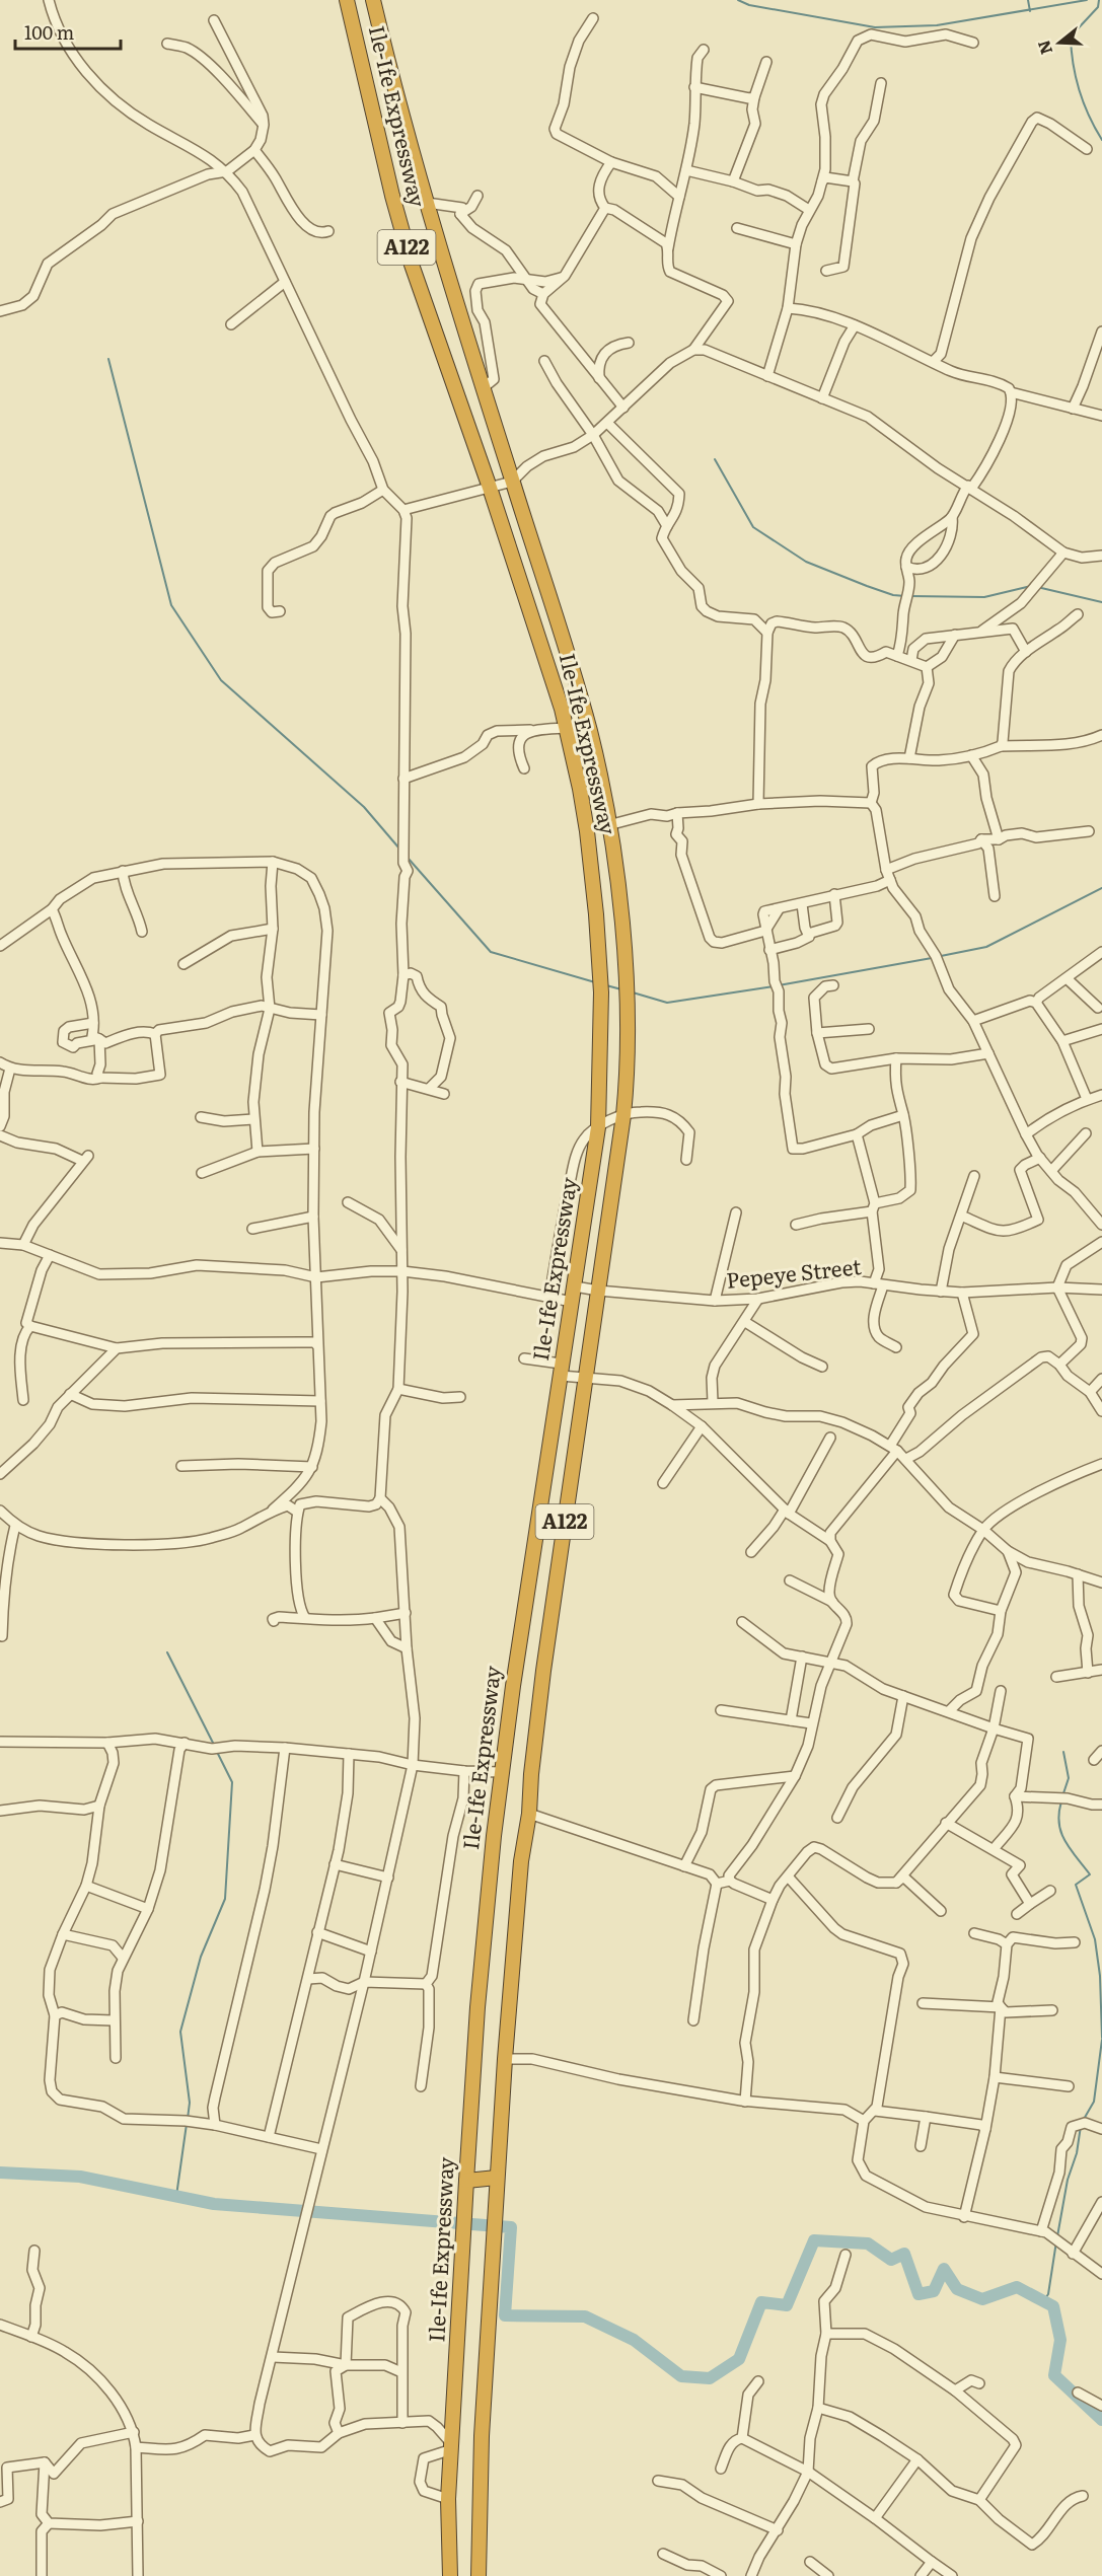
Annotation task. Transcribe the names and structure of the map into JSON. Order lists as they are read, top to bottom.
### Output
{
  "streets": {
    "highway": ["Ile-Ife Expressway", "A122"],
    "street": ["Pepeye Street"]
  },
  "crossings": [
    ["Ile-Ife Expressway", "Pepeye Street"]
  ],
  "scale_bar": "100 m",
  "north": "left"
}
